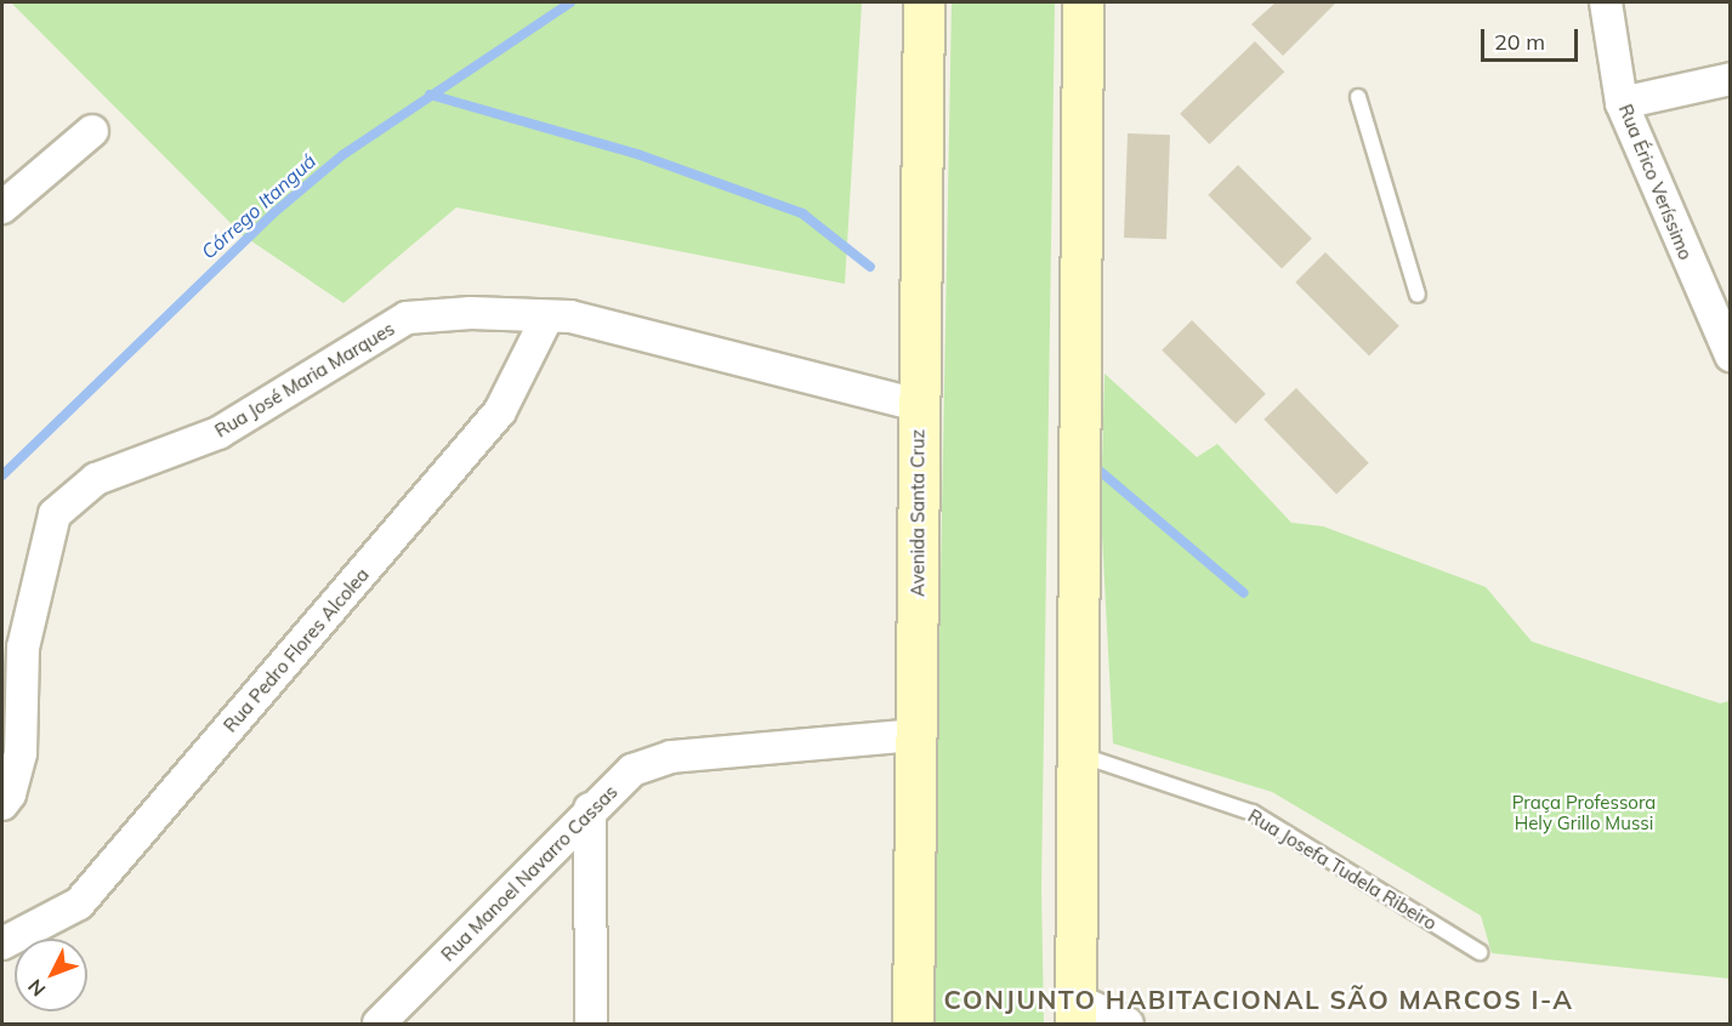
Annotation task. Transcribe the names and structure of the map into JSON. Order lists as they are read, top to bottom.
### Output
{
  "streets": {
    "main road": ["Avenida Santa Cruz"],
    "street": [
      "Rua Érico Veríssimo",
      "Rua José Maria Marques",
      "Rua Pedro Flores Alcolea",
      "Rua Manoel Navarro Cassas"
    ],
    "lane": ["Rua Josefa Tudela Ribeiro"]
  },
  "crossings": [
    ["Rua José Maria Marques", "Avenida Santa Cruz"],
    ["Rua José Maria Marques", "Rua Pedro Flores Alcolea"],
    ["Avenida Santa Cruz", "Rua Manoel Navarro Cassas"]
  ],
  "districts": ["CONJUNTO HABITACIONAL SÃO MARCOS I-A"],
  "water": ["Córrego Itanguá"],
  "parks": ["Praça Professora Hely Grillo Mussi"],
  "scale_bar": "20 m",
  "north": "bottom left"
}
